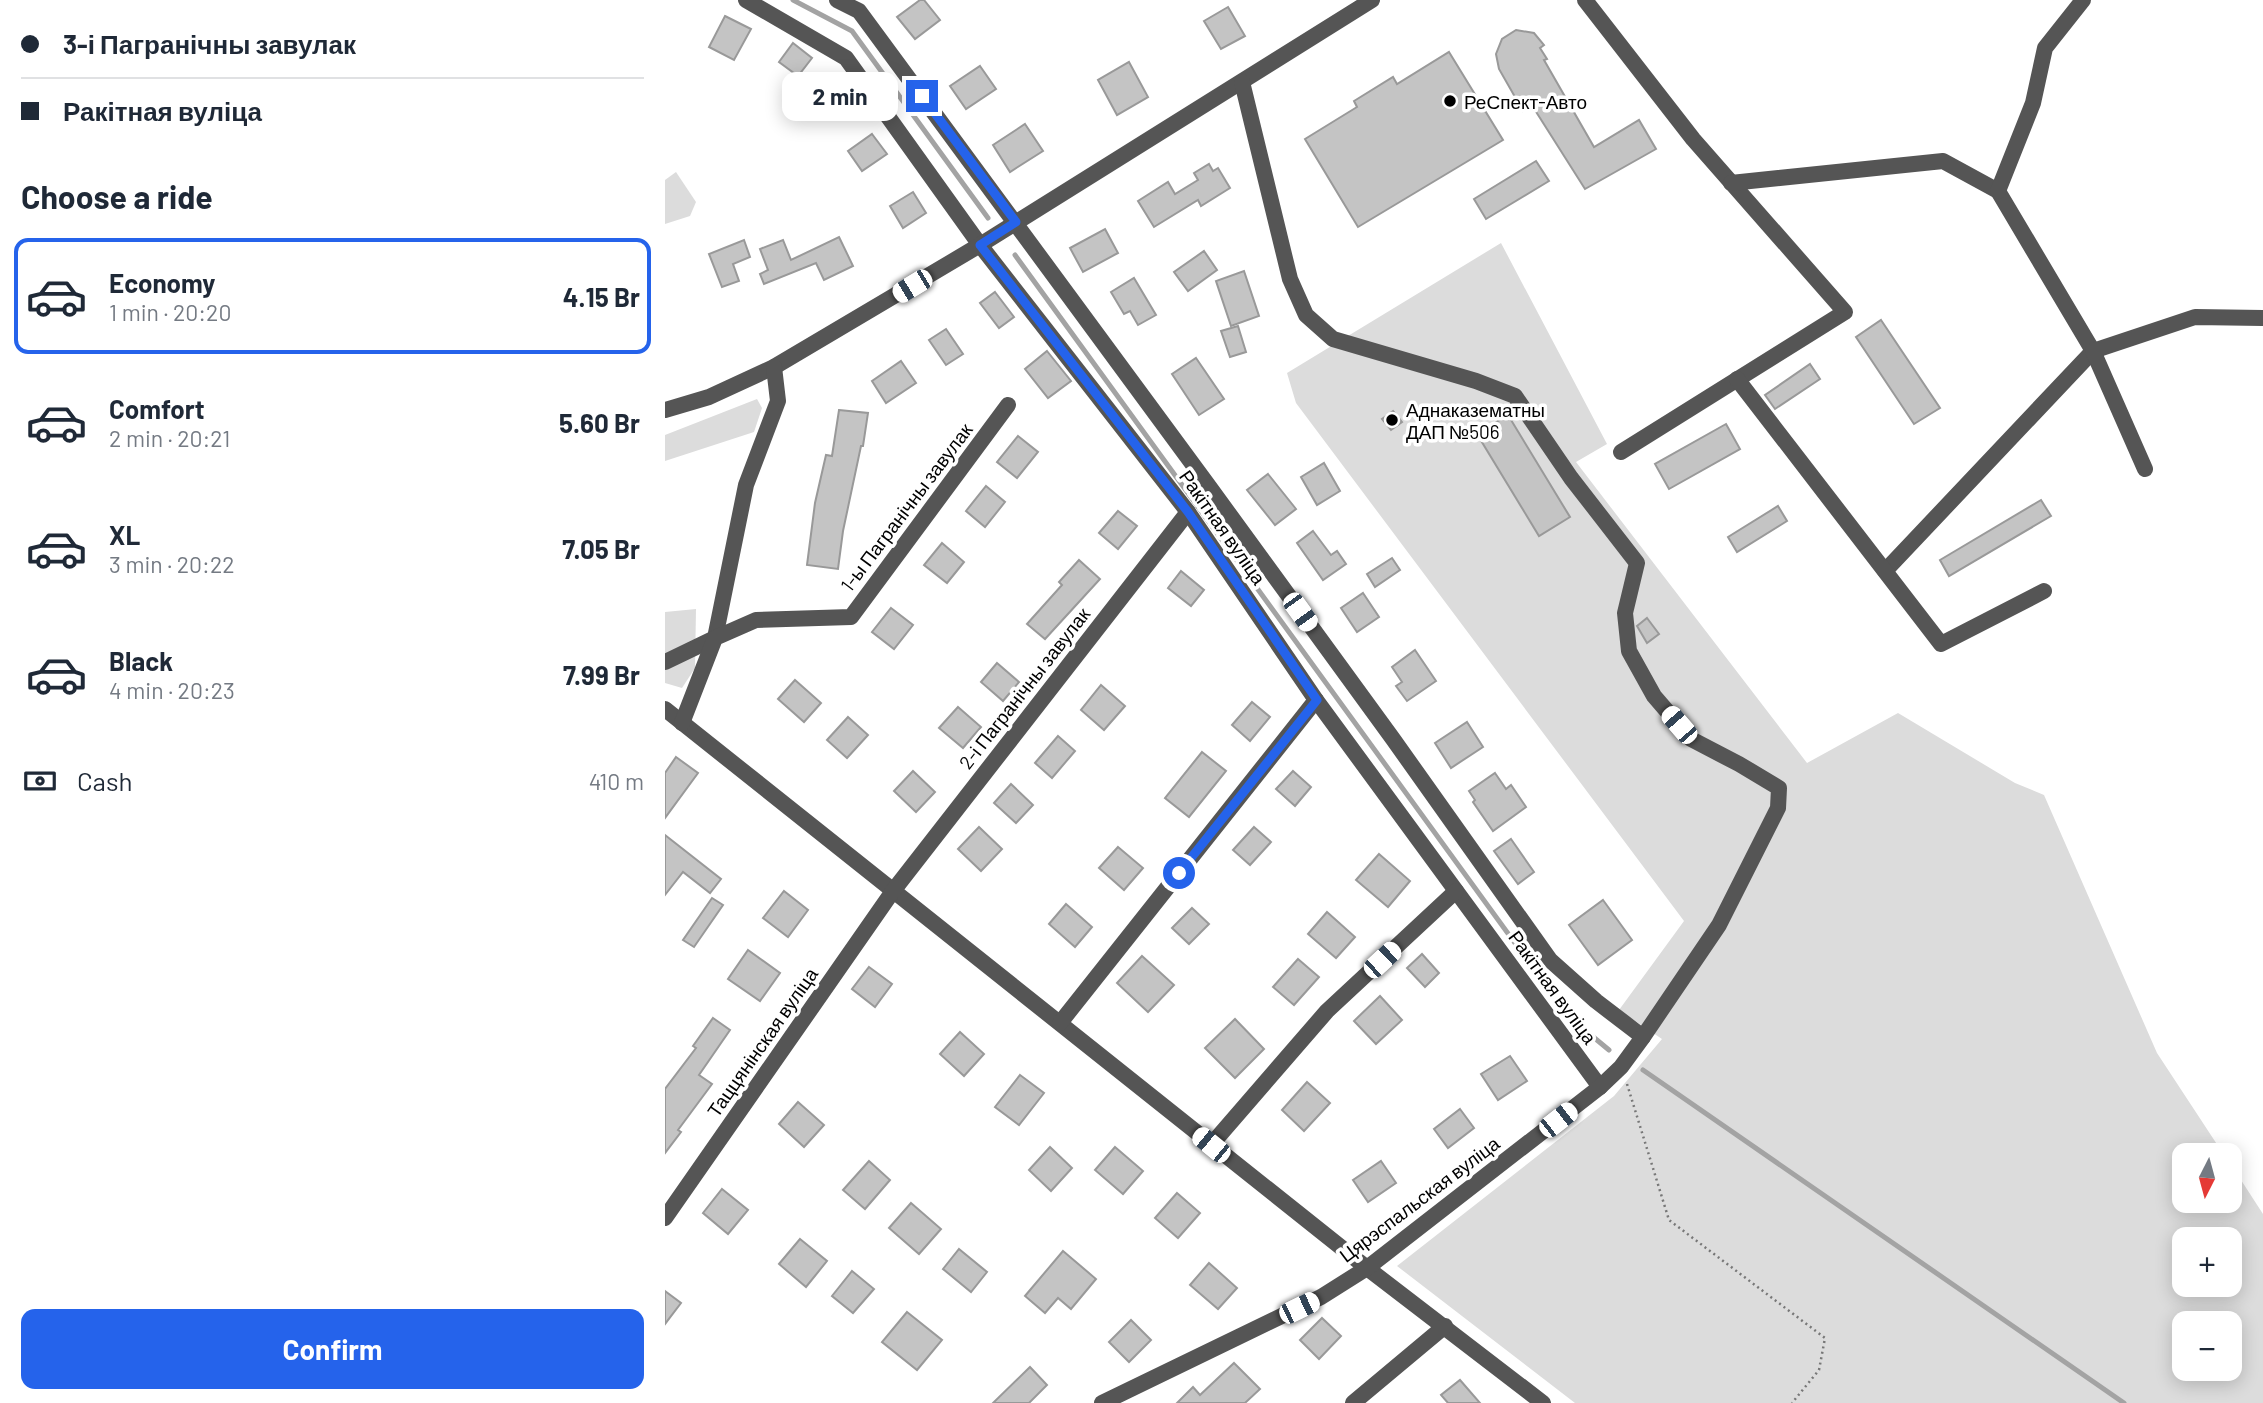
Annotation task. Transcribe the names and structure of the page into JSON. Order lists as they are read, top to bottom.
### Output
{
  "streets": {
    "street": [
      "1-ы Пагранічны завулак",
      "Ракітная вуліца",
      "2-і Пагранічны завулак",
      "Таццянінская вуліца",
      "Цярэспальская вуліца"
    ]
  },
  "crossings": [
    ["Ракітная вуліца", "2-і Пагранічны завулак"],
    ["Ракітная вуліца", "Цярэспальская вуліца"],
    ["2-і Пагранічны завулак", "Таццянінская вуліца"]
  ],
  "places": ["РеСпект-Авто", "Аднаказематны ДАП №506"],
  "north": "bottom",
  "page": {
    "banner": ["3-і Пагранічны завулак", "Ракітная вуліца"],
    "bubble": "2 min",
    "heading": "Choose a ride",
    "list": [
      {
        "name": "Economy",
        "note": "1 min · 20:20",
        "value": "4.15 Br"
      },
      {
        "name": "Comfort",
        "note": "2 min · 20:21",
        "value": "5.60 Br"
      },
      {
        "name": "XL",
        "note": "3 min · 20:22",
        "value": "7.05 Br"
      },
      {
        "name": "Black",
        "note": "4 min · 20:23",
        "value": "7.99 Br"
      }
    ],
    "pay": ["Cash", "410 m"],
    "map_buttons": ["+", "−"],
    "buttons": "Confirm"
  }
}
